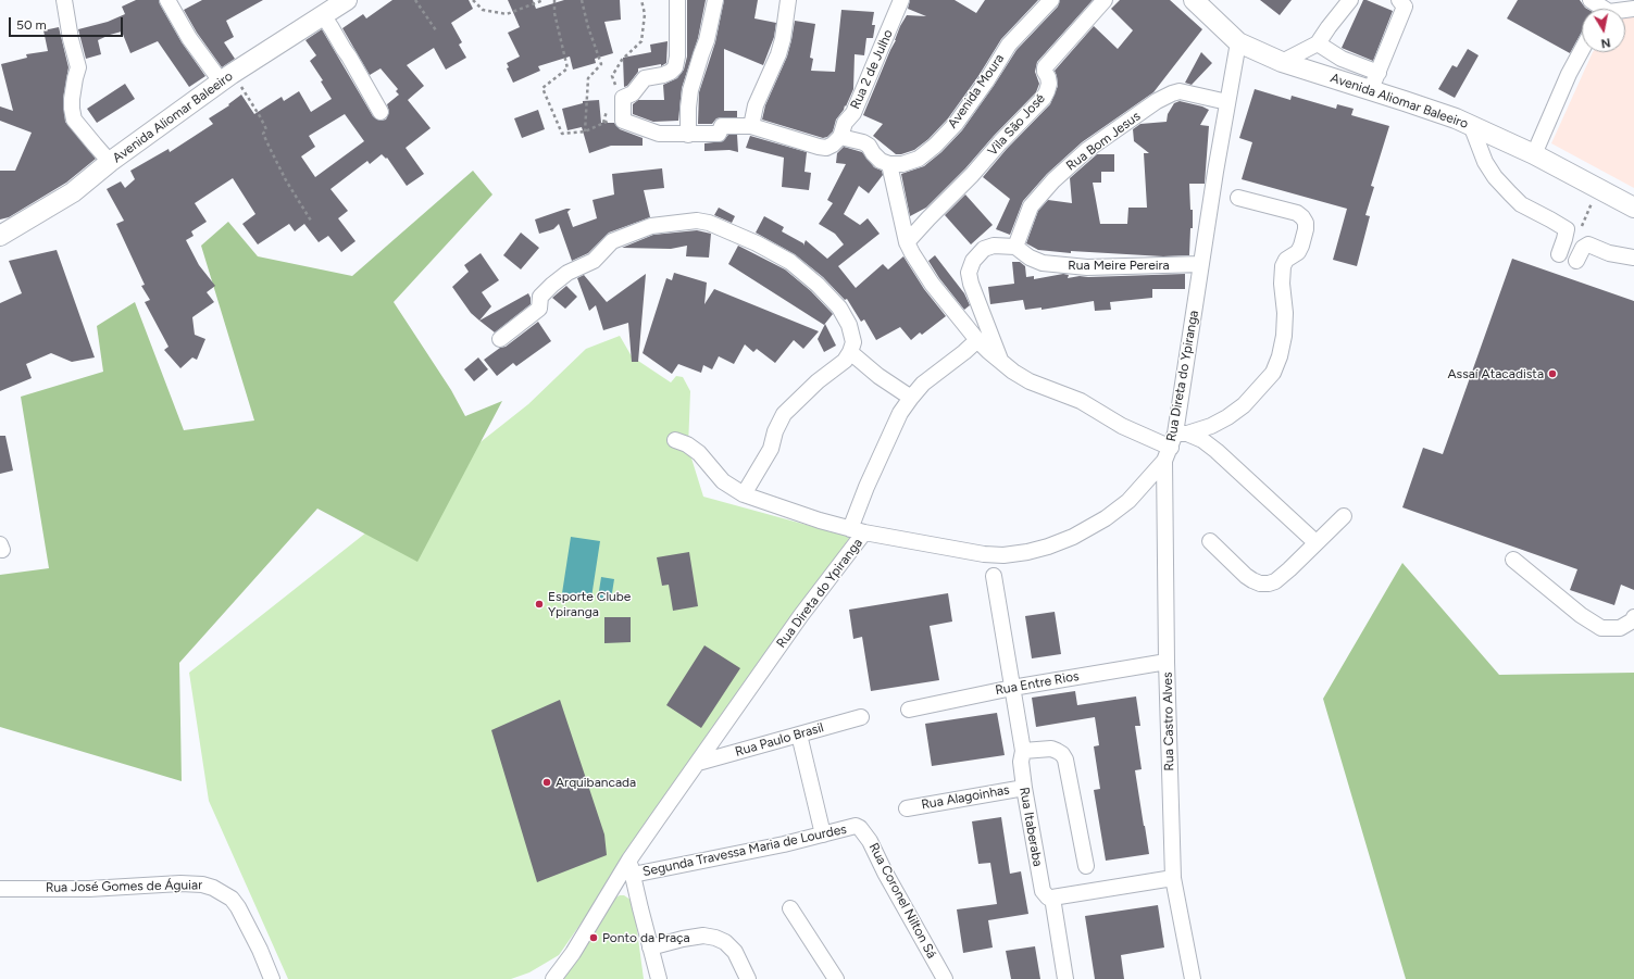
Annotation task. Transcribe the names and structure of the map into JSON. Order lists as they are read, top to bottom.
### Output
{
  "streets": {
    "main road": ["Avenida Aliomar Baleeiro"],
    "street": [
      "Rua 2 de Julho",
      "Avenida Moura",
      "Vila São José",
      "Rua Bom Jesus",
      "Rua Meire Pereira",
      "Rua Direta do Ypiranga",
      "Rua Entre Rios",
      "Rua Castro Alves",
      "Rua Paulo Brasil",
      "Rua Alagoinhas",
      "Rua Itaberaba",
      "Segunda Travessa Maria de Lourdes",
      "Rua José Gomes de Águiar",
      "Rua Coronel Nilton Sá"
    ]
  },
  "crossings": [
    ["Avenida Aliomar Baleeiro", "Rua Direta do Ypiranga"],
    ["Rua Bom Jesus", "Rua Meire Pereira"],
    ["Rua Bom Jesus", "Rua Direta do Ypiranga"],
    ["Rua Meire Pereira", "Rua Direta do Ypiranga"],
    ["Rua Direta do Ypiranga", "Rua Castro Alves"],
    ["Rua Direta do Ypiranga", "Rua Paulo Brasil"],
    ["Rua Direta do Ypiranga", "Segunda Travessa Maria de Lourdes"],
    ["Rua Entre Rios", "Rua Castro Alves"],
    ["Rua Entre Rios", "Rua Itaberaba"],
    ["Rua Alagoinhas", "Rua Itaberaba"],
    ["Segunda Travessa Maria de Lourdes", "Rua Coronel Nilton Sá"]
  ],
  "places": [
    "Assaí Atacadista",
    "Esporte Clube Ypiranga",
    "Arquibancada",
    "Ponto da Praça"
  ],
  "scale_bar": "50 m",
  "north": "bottom"
}
